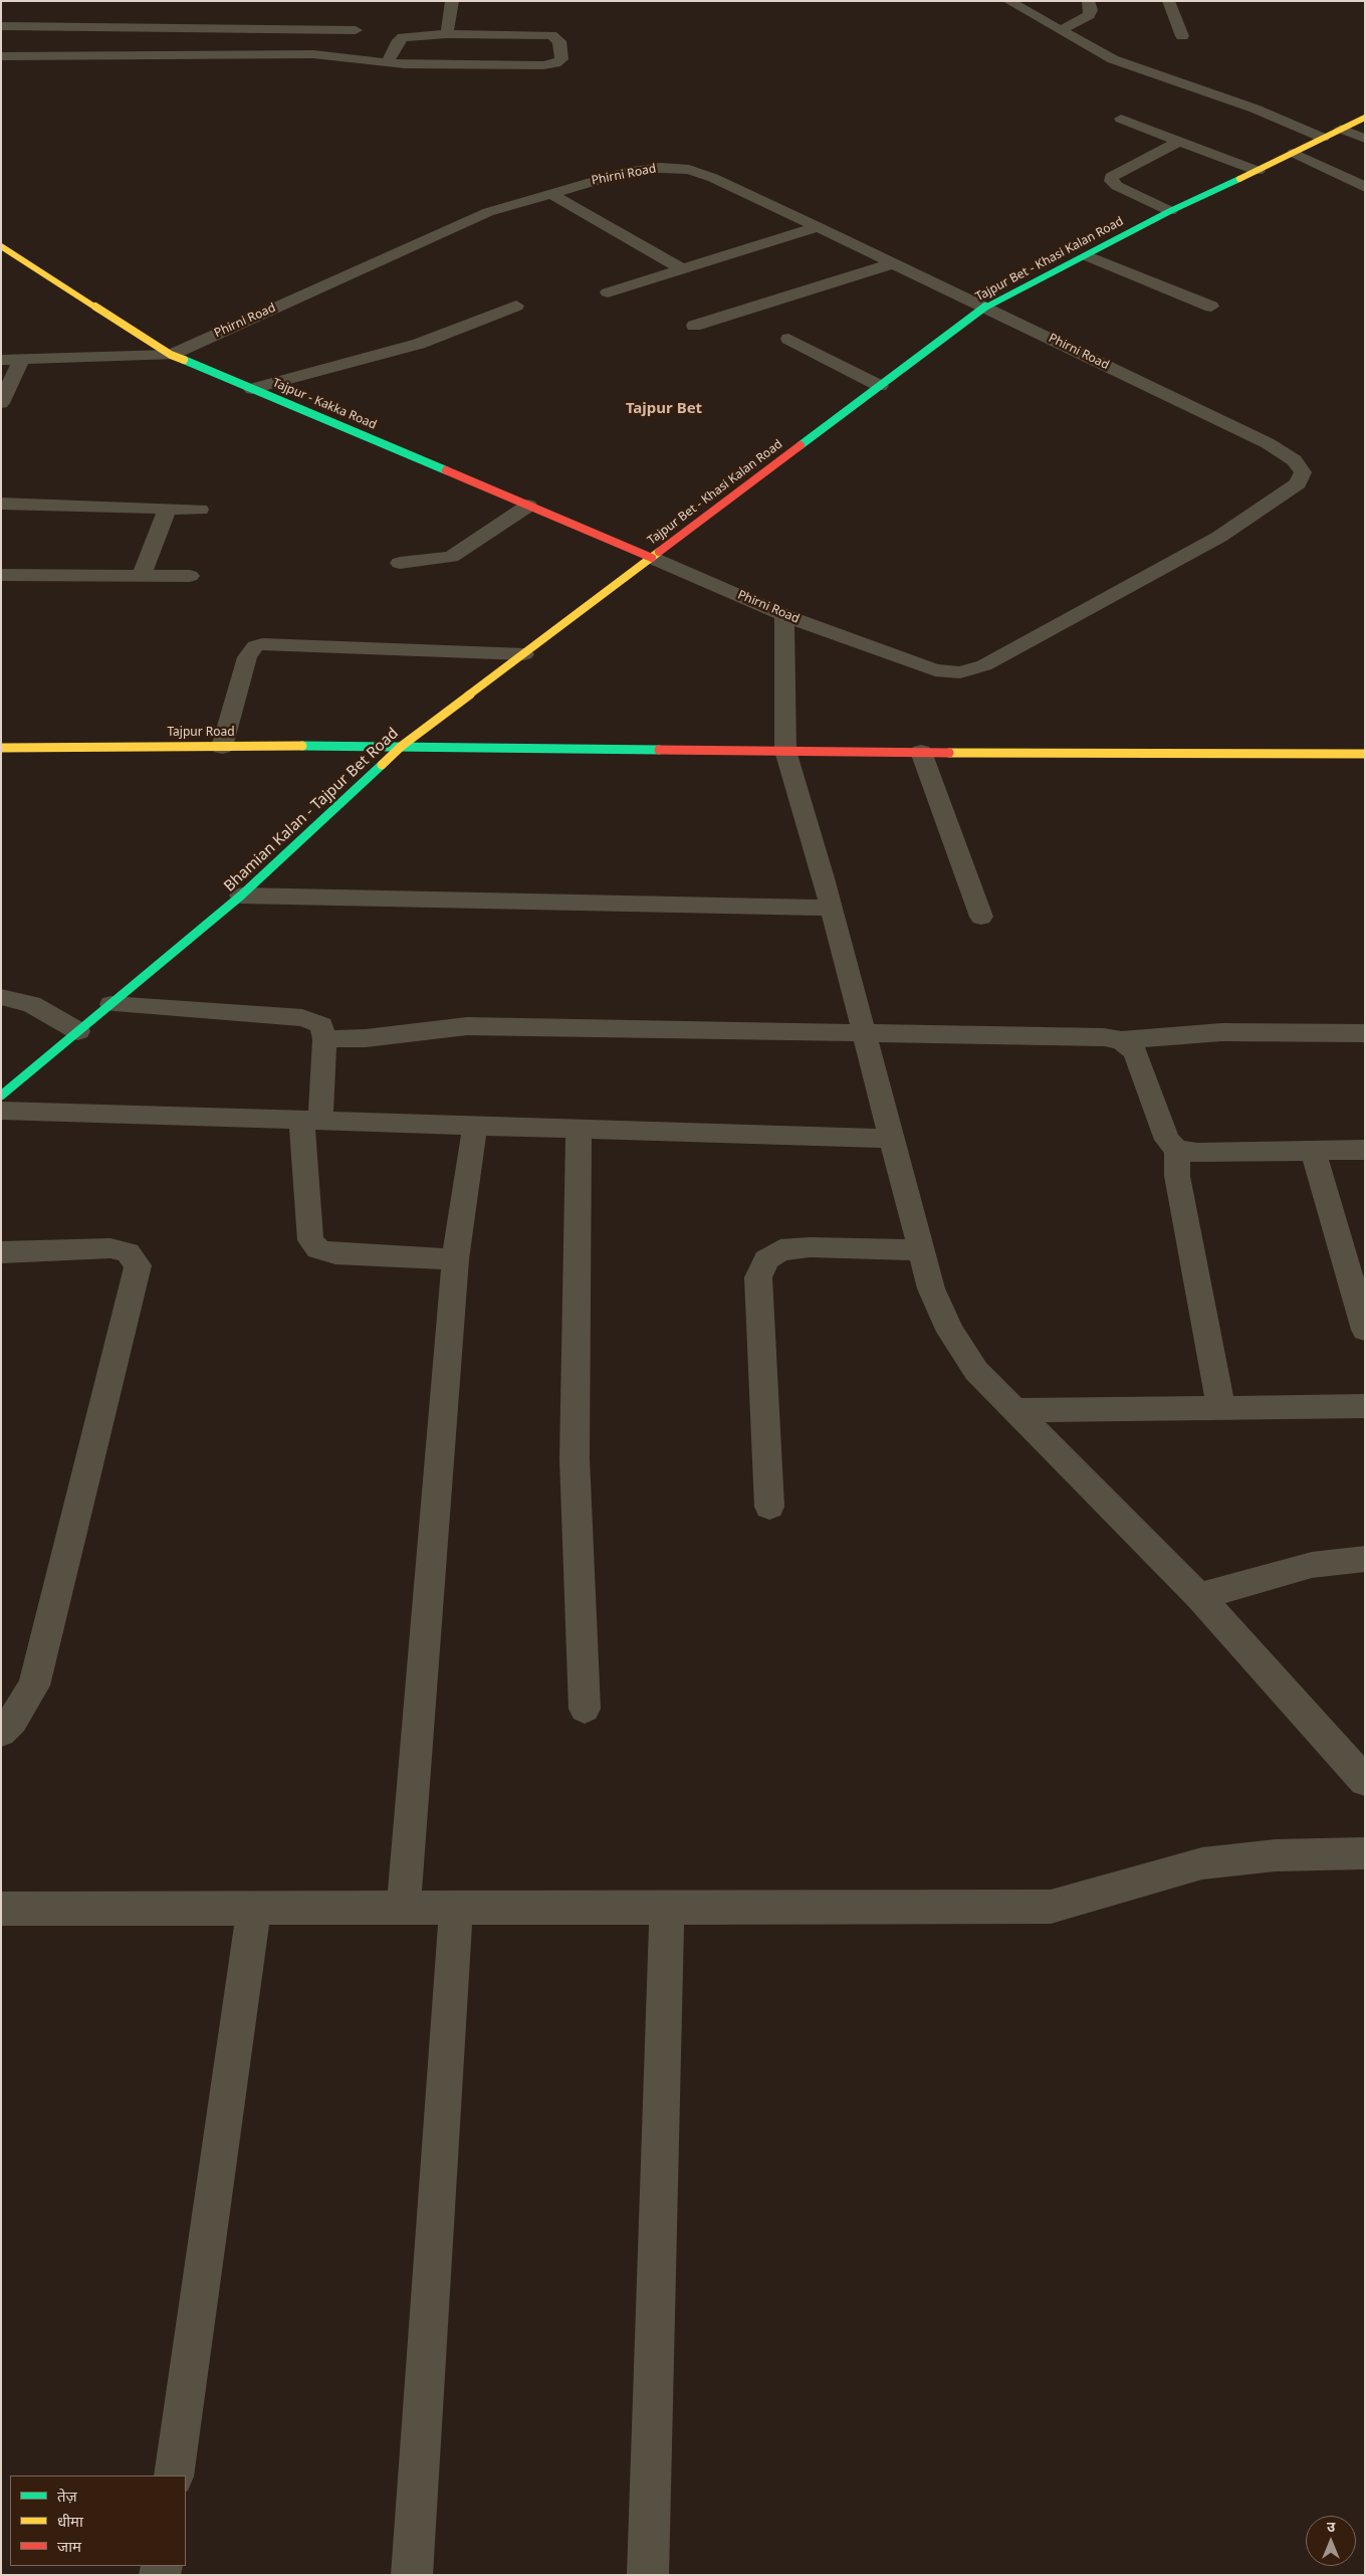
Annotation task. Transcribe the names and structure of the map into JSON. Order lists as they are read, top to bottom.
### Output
{
  "streets": {
    "street": [
      "Phirni Road",
      "Tajpur Bet - Khasi Kalan Road",
      "Tajpur - Kakka Road",
      "Tajpur Road",
      "Bhamian Kalan - Tajpur Bet Road"
    ]
  },
  "crossings": [
    ["Phirni Road", "Tajpur Bet - Khasi Kalan Road"],
    ["Phirni Road", "Tajpur - Kakka Road"],
    ["Phirni Road", "Bhamian Kalan - Tajpur Bet Road"],
    ["Tajpur Bet - Khasi Kalan Road", "Tajpur - Kakka Road"],
    ["Tajpur Bet - Khasi Kalan Road", "Bhamian Kalan - Tajpur Bet Road"],
    ["Tajpur - Kakka Road", "Bhamian Kalan - Tajpur Bet Road"],
    ["Tajpur Road", "Bhamian Kalan - Tajpur Bet Road"]
  ],
  "districts": ["Tajpur Bet"],
  "legend": ["तेज़", "धीमा", "जाम"],
  "north": "top"
}
